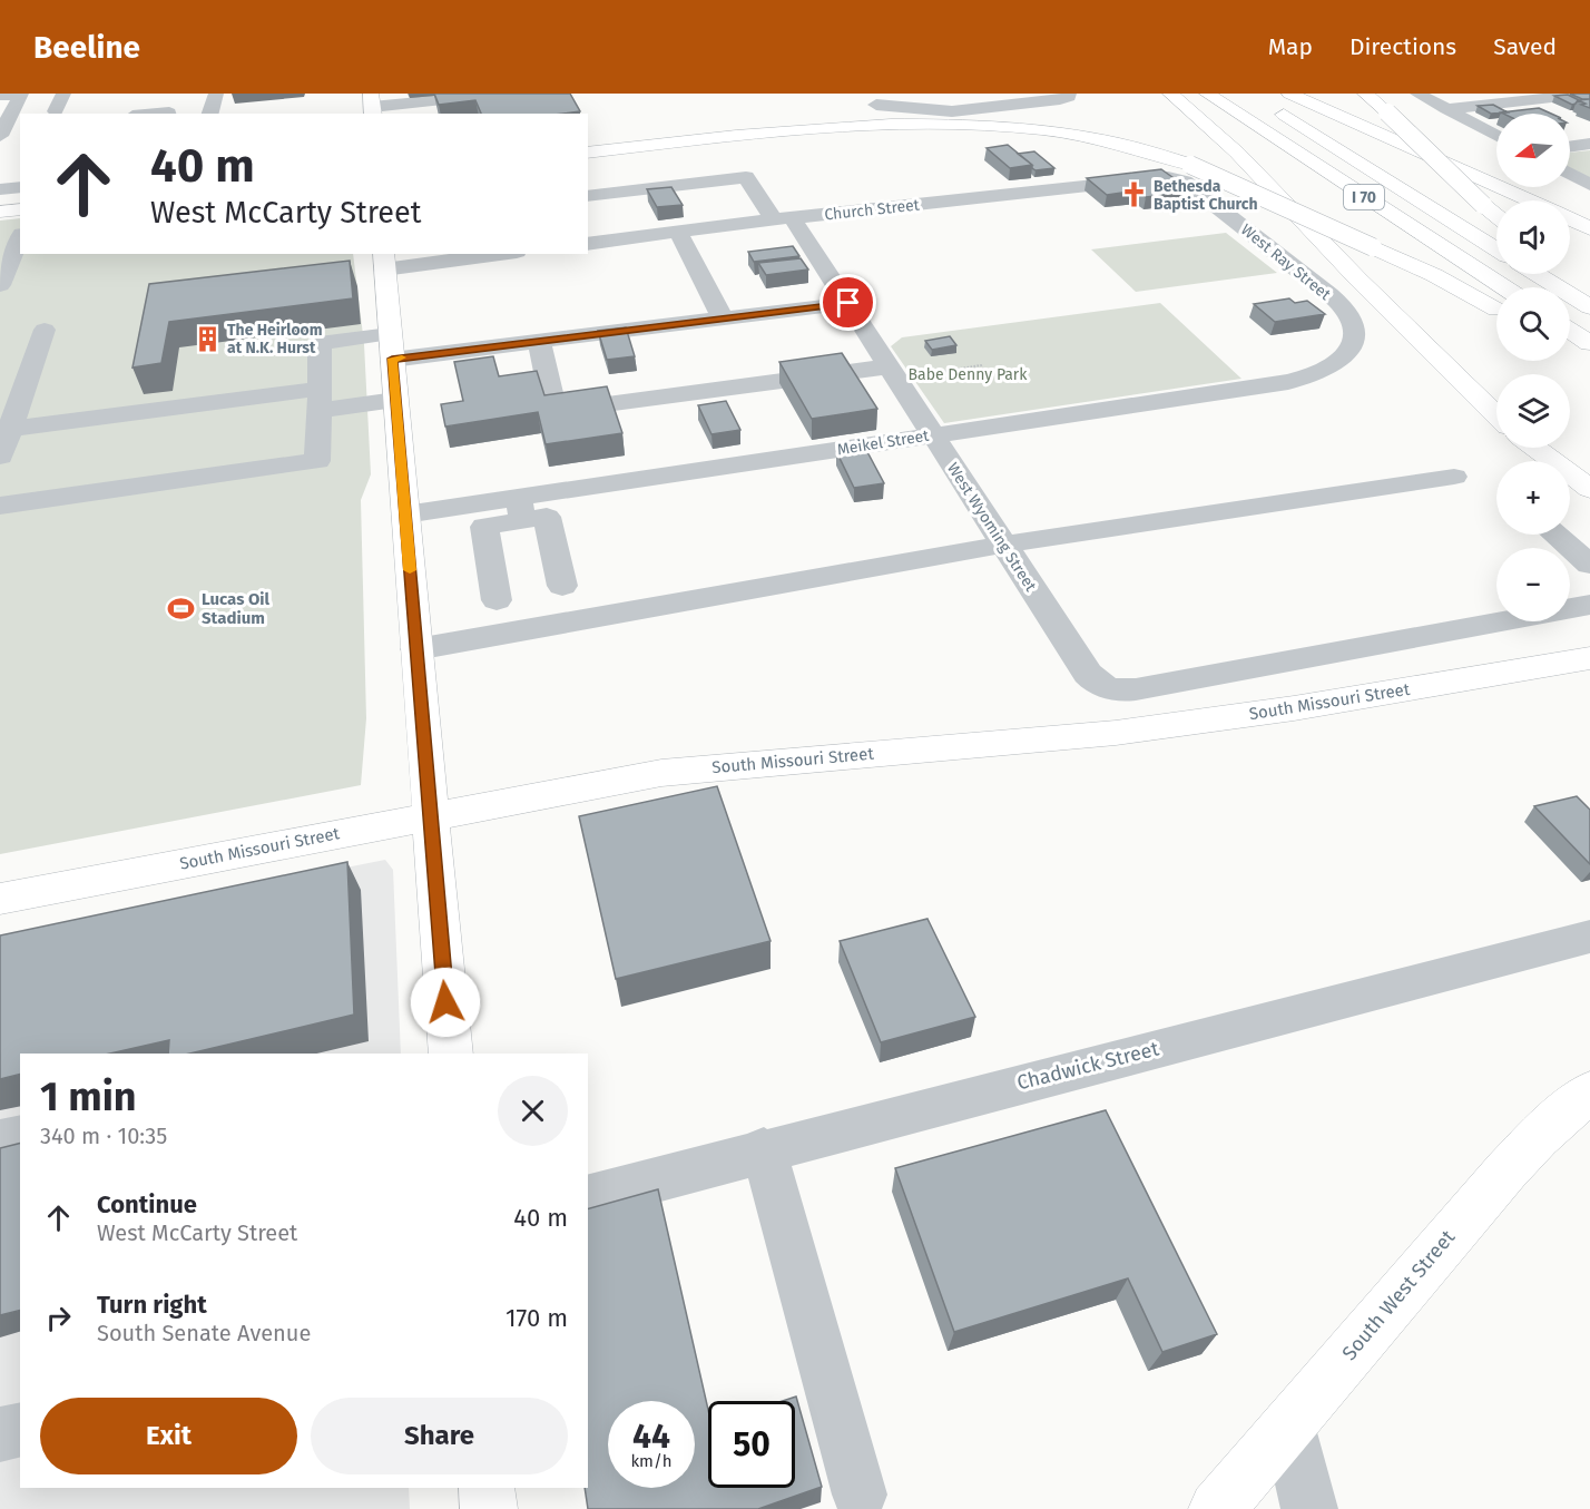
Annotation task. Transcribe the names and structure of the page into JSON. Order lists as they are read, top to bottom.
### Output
{
  "streets": {
    "main road": ["I 70", "South Missouri Street", "South West Street"],
    "street": [
      "Church Street",
      "West Ray Street",
      "Meikel Street",
      "West Wyoming Street",
      "Chadwick Street"
    ]
  },
  "crossings": [
    ["Church Street", "West Ray Street"],
    ["Church Street", "West Wyoming Street"],
    ["West Ray Street", "Meikel Street"],
    ["Meikel Street", "West Wyoming Street"]
  ],
  "parks": ["Babe Denny Park"],
  "places": {
    "church": ["Bethesda Baptist Church"],
    "building": ["The Heirloom at N.K. Hurst"],
    "sports": ["Lucas Oil Stadium"]
  },
  "north": "left",
  "page": {
    "header": "Beeline",
    "nav": ["Map", "Directions", "Saved"],
    "map_buttons": ["+", "−"],
    "turn": ["40 m", "West McCarty Street"],
    "heading": ["1 min", "340 m · 10:35"],
    "list": [
      {
        "name": "Continue",
        "note": "West McCarty Street",
        "value": "40 m"
      },
      {
        "name": "Turn right",
        "note": "South Senate Avenue",
        "value": "170 m"
      }
    ],
    "buttons": ["Exit", "Share"],
    "speed": "44 km/h",
    "limit": "50"
  }
}
